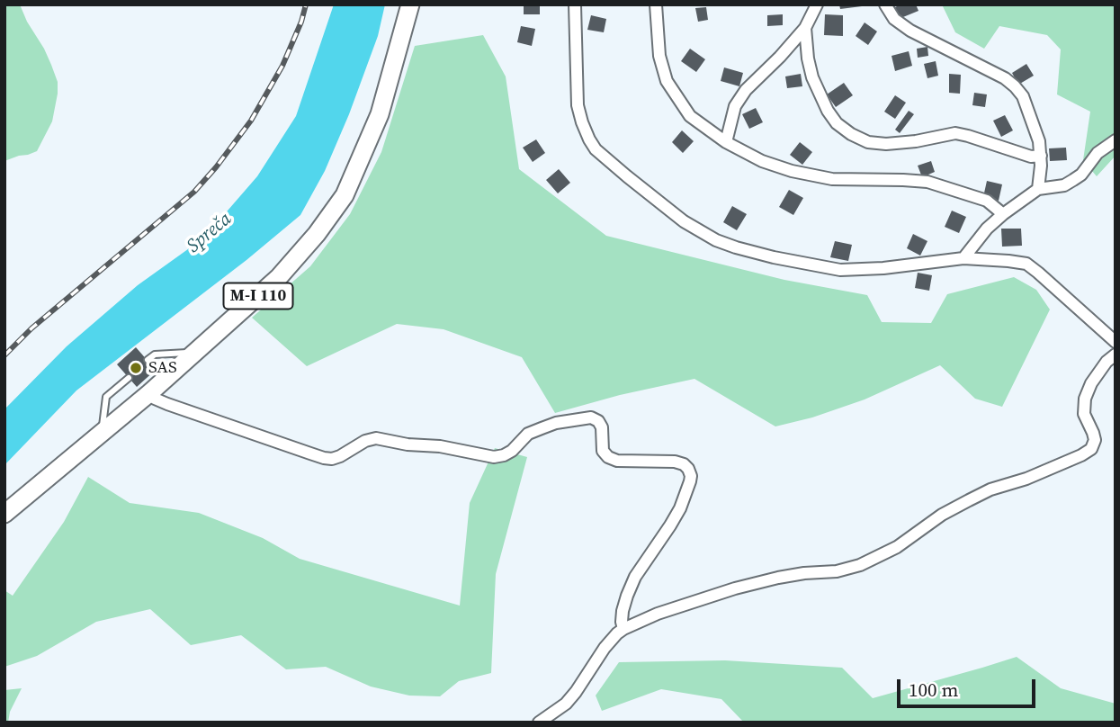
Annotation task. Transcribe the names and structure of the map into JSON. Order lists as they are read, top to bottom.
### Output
{
  "streets": {
    "main road": ["M-I 110"]
  },
  "water": ["Spreča"],
  "places": ["SAS"],
  "scale_bar": "100 m"
}
